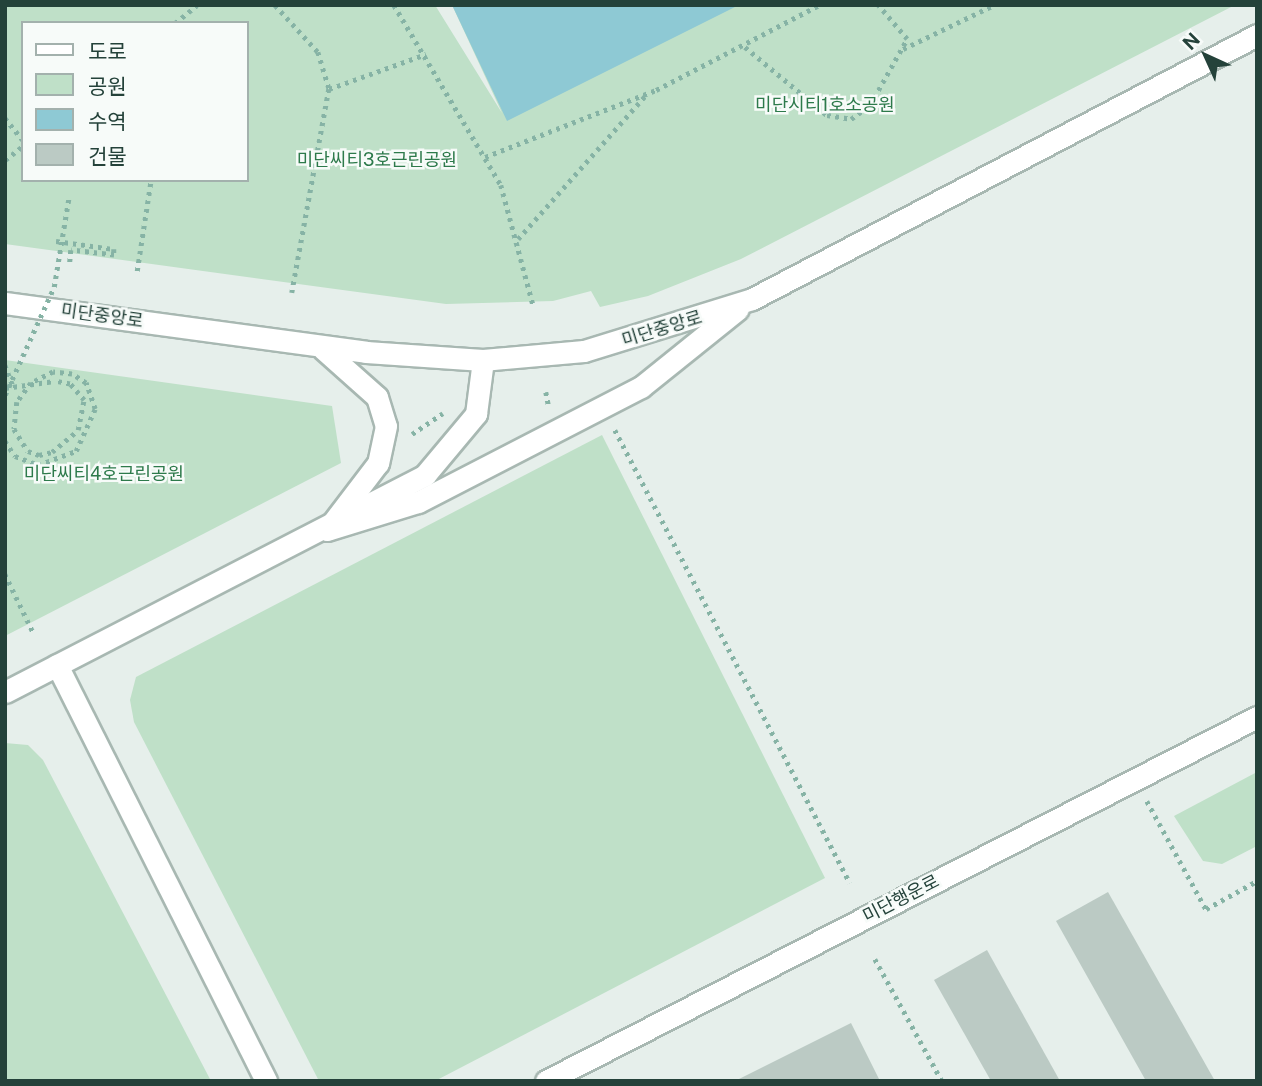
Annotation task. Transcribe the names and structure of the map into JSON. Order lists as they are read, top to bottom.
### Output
{
  "streets": {
    "street": ["미단중앙로", "미단행운로"]
  },
  "parks": ["미단시티1호소공원", "미단씨티3호근린공원", "미단씨티4호근린공원"],
  "legend": [
    "도로",
    "공원",
    "수역",
    "건물"
  ],
  "north": "top left"
}
